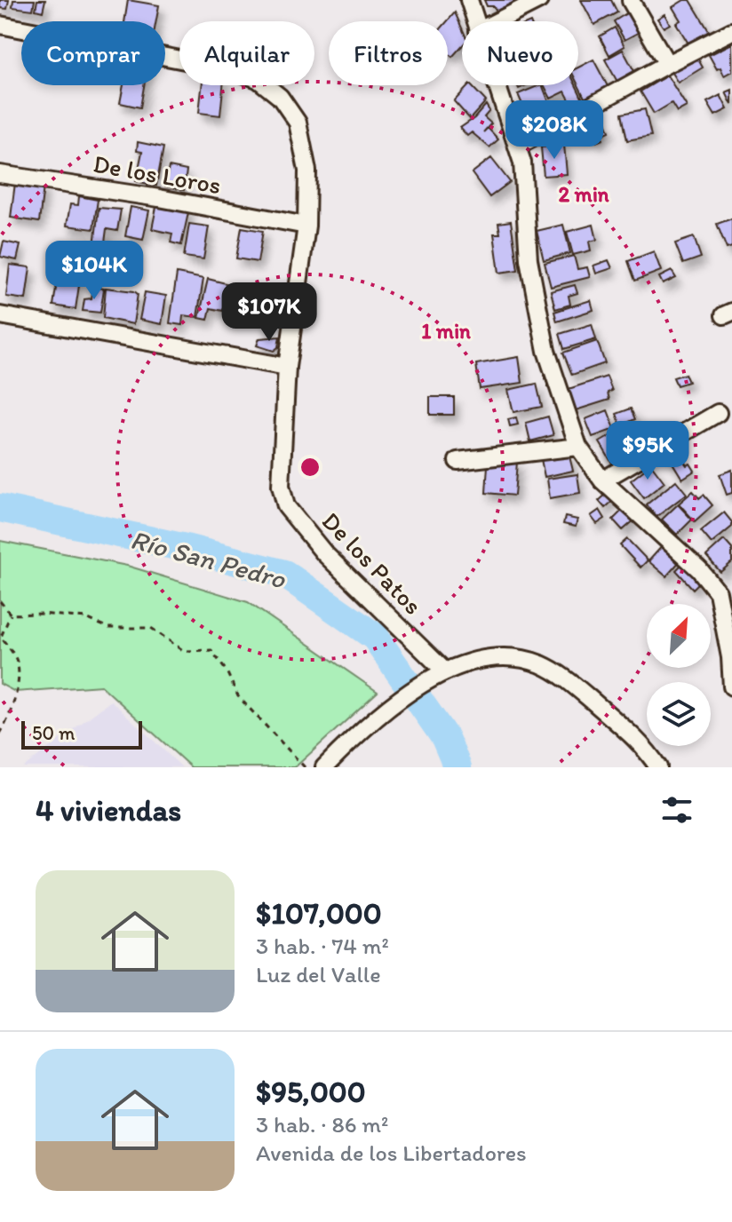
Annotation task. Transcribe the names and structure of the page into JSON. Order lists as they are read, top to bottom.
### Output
{
  "streets": {
    "street": ["De los Loros", "De los Patos"]
  },
  "crossings": [
    ["De los Loros", "De los Patos"]
  ],
  "water": ["Río San Pedro"],
  "scale_bar": "50 m",
  "north": "top right",
  "page": {
    "chip": [
      "Comprar",
      "Alquilar",
      "Filtros",
      "Nuevo"
    ],
    "price": [
      "$208K",
      "$104K",
      "$107K",
      "$95K"
    ],
    "scale": "50 m",
    "heading": "4 viviendas",
    "list": [
      {
        "name": "$107,000",
        "note": "3 hab. · 74 m² · Luz del Valle"
      },
      {
        "name": "$95,000",
        "note": "3 hab. · 86 m² · Avenida de los Libertadores"
      }
    ]
  },
  "rings": ["2 min", "1 min"]
}
